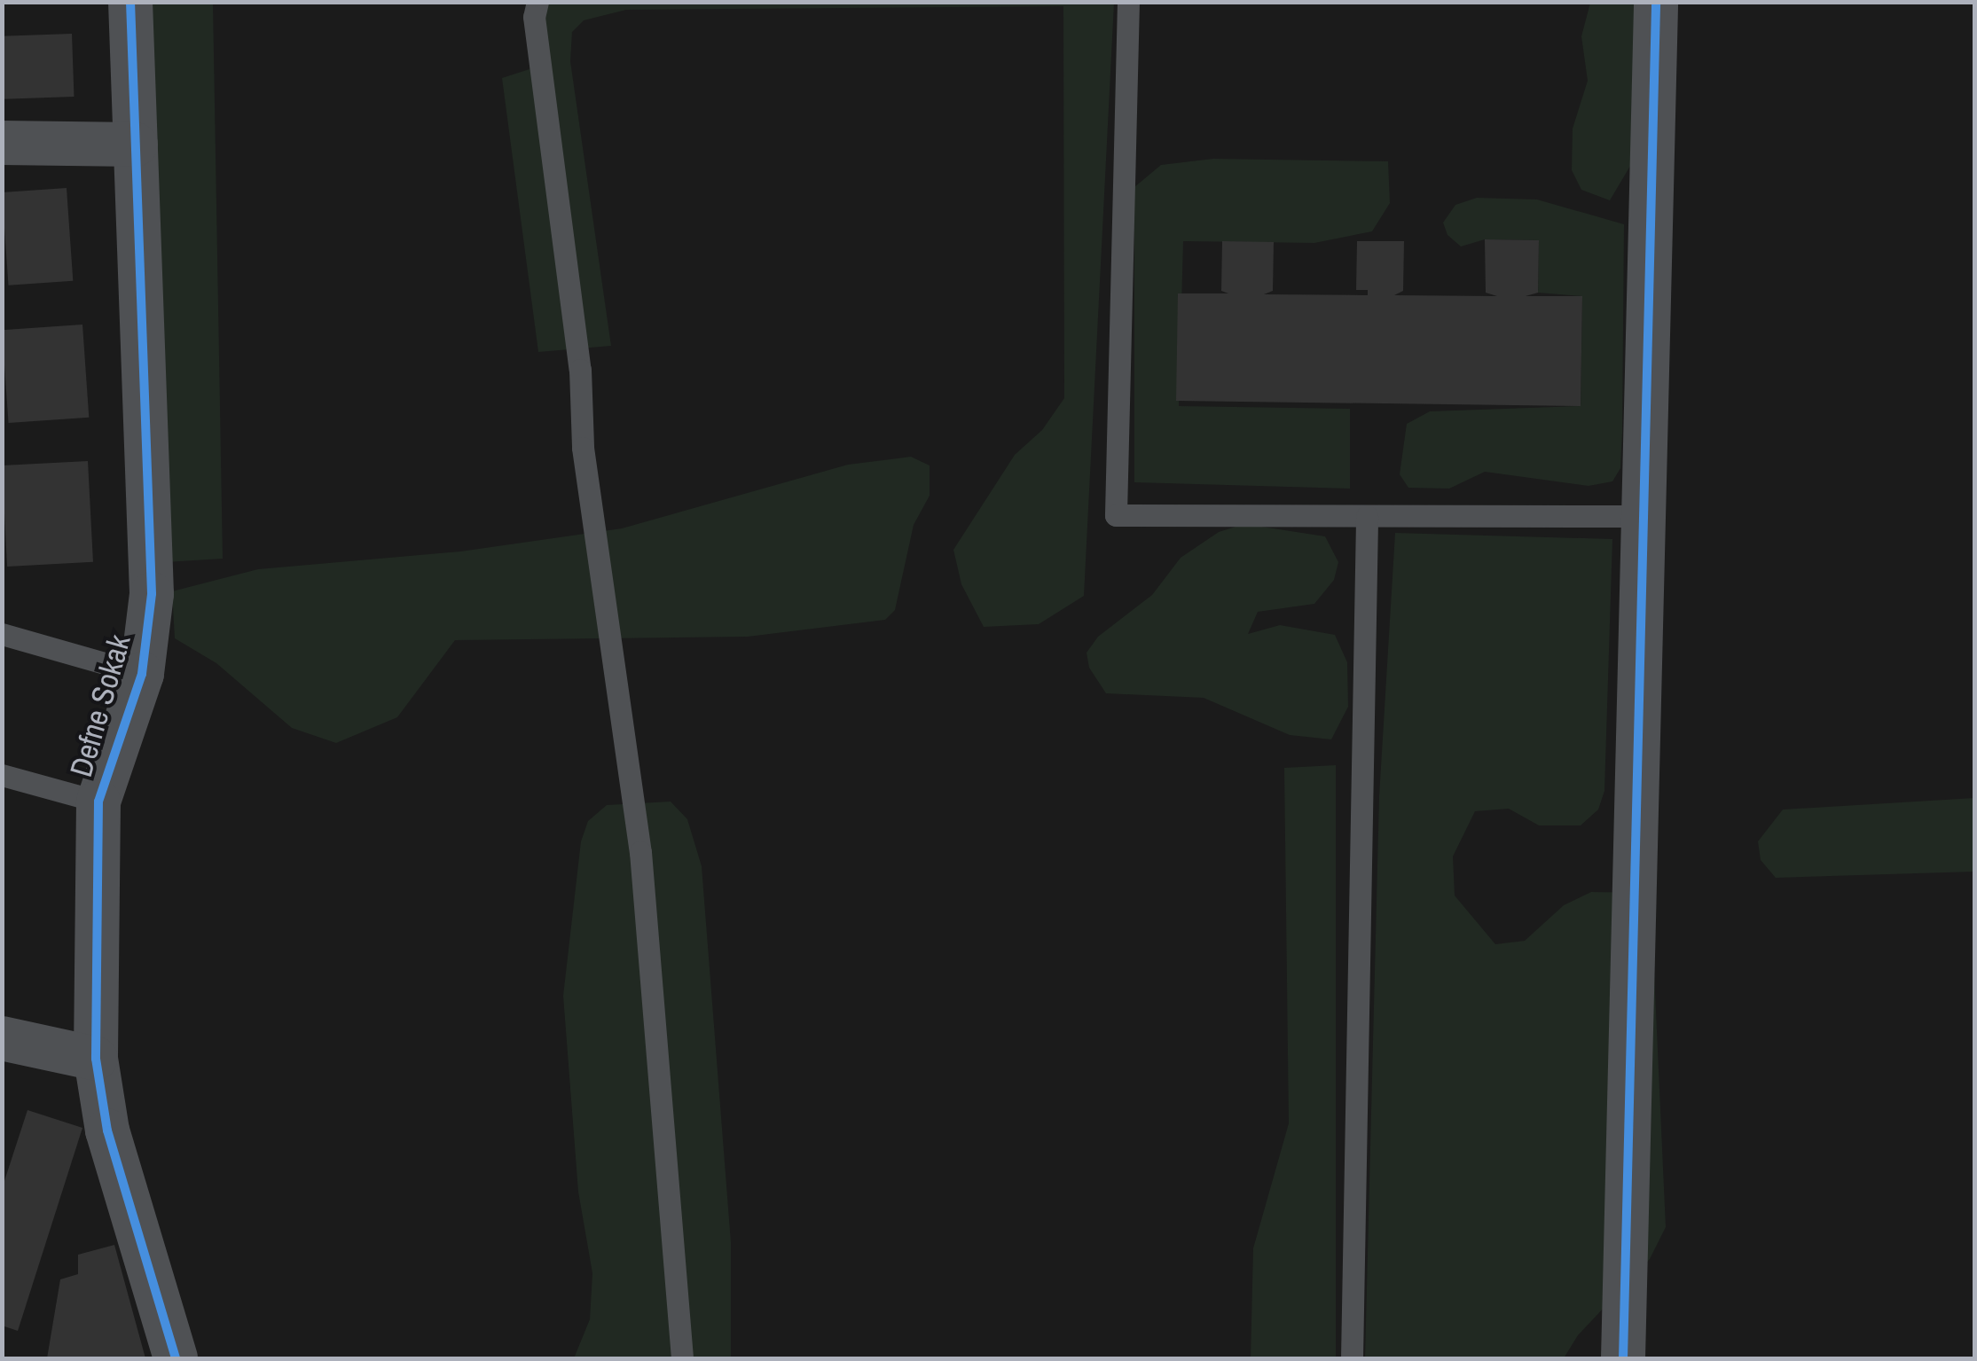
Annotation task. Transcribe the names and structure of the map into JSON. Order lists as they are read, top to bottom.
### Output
{
  "streets": {
    "street": ["Defne Sokak"]
  }
}
